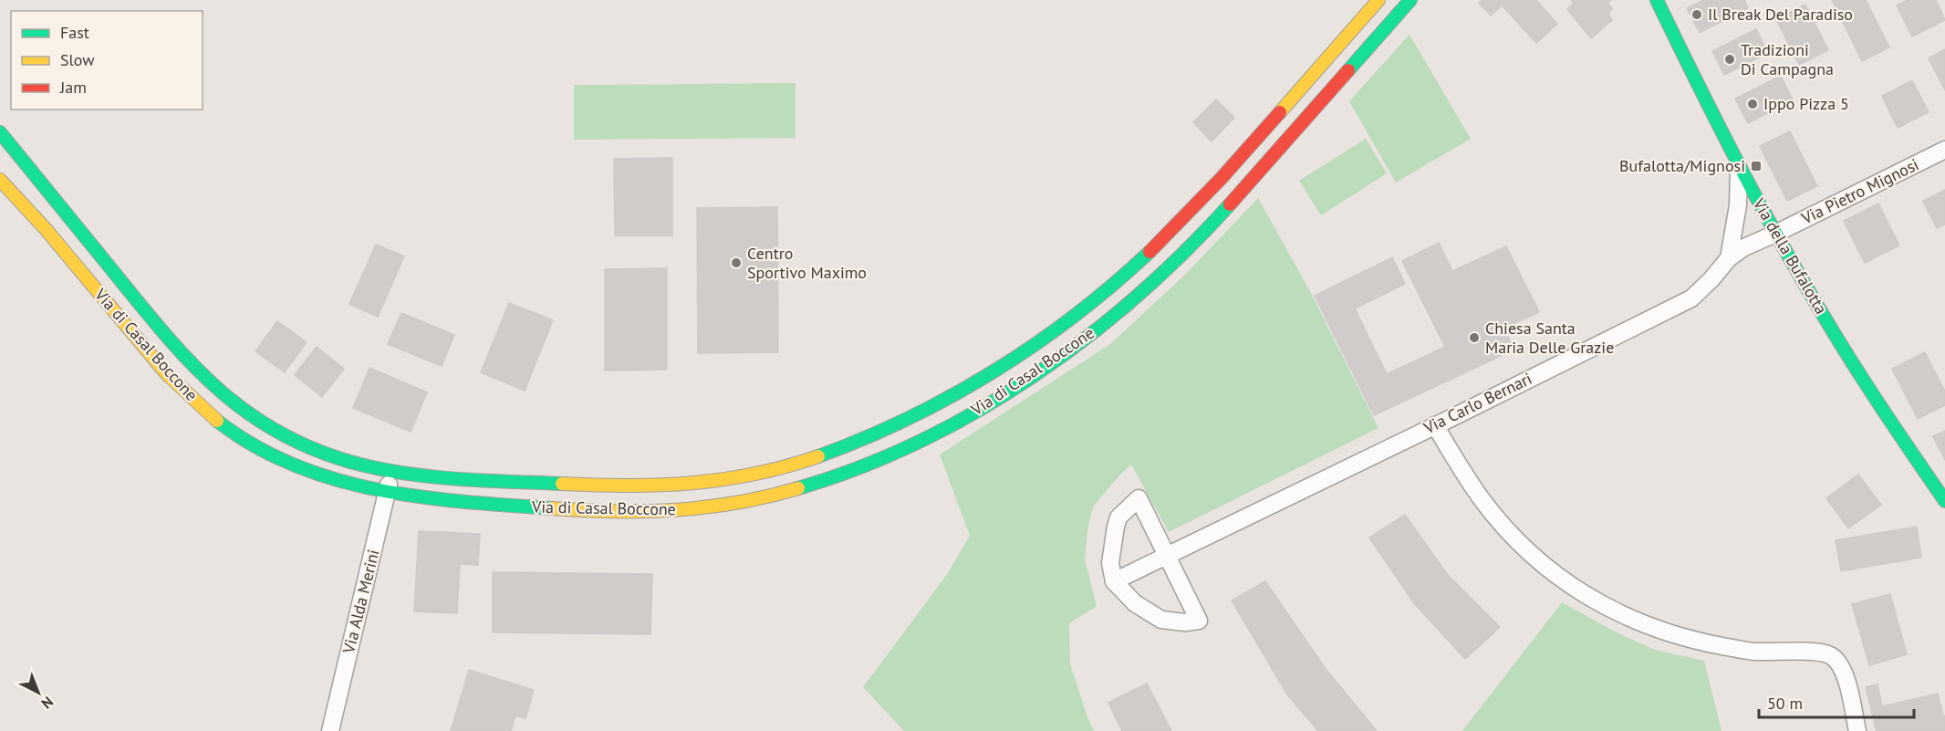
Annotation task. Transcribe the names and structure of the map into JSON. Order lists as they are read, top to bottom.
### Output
{
  "streets": {
    "street": [
      "Via Pietro Mignosi",
      "Via della Bufalotta",
      "Via di Casal Boccone",
      "Via Carlo Bernari",
      "Via Alda Merini"
    ]
  },
  "crossings": [
    ["Via Pietro Mignosi", "Via della Bufalotta"],
    ["Via Pietro Mignosi", "Via Carlo Bernari"],
    ["Via della Bufalotta", "Via Carlo Bernari"],
    ["Via di Casal Boccone", "Via Alda Merini"]
  ],
  "places": {
    "other": [
      "Il Break Del Paradiso",
      "Tradizioni Di Campagna",
      "Ippo Pizza 5",
      "Centro Sportivo Maximo",
      "Chiesa Santa Maria Delle Grazie"
    ],
    "transit": ["Bufalotta/Mignosi"]
  },
  "legend": ["Fast", "Slow", "Jam"],
  "scale_bar": "50 m",
  "north": "bottom right"
}
